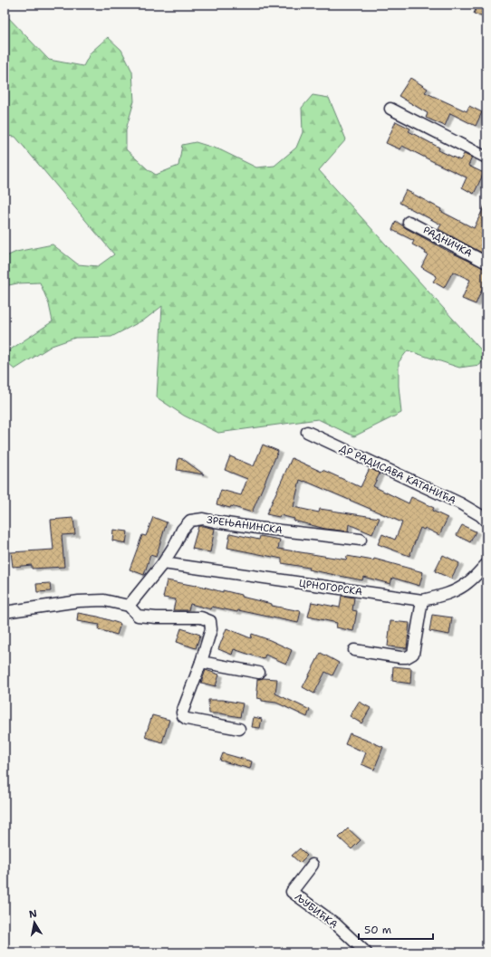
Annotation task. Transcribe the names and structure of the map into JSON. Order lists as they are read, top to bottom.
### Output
{
  "streets": {
    "street": [
      "РАДНИЧКА",
      "ДР РАДИСАВА КАТАНИЋА",
      "ЗРЕЊАНИНСКА",
      "ЦРНОГОРСКА",
      "ЉУБИЋКА"
    ]
  },
  "crossings": [
    ["ЗРЕЊАНИНСКА", "ЦРНОГОРСКА"]
  ],
  "scale_bar": "50 m",
  "north": "top"
}
